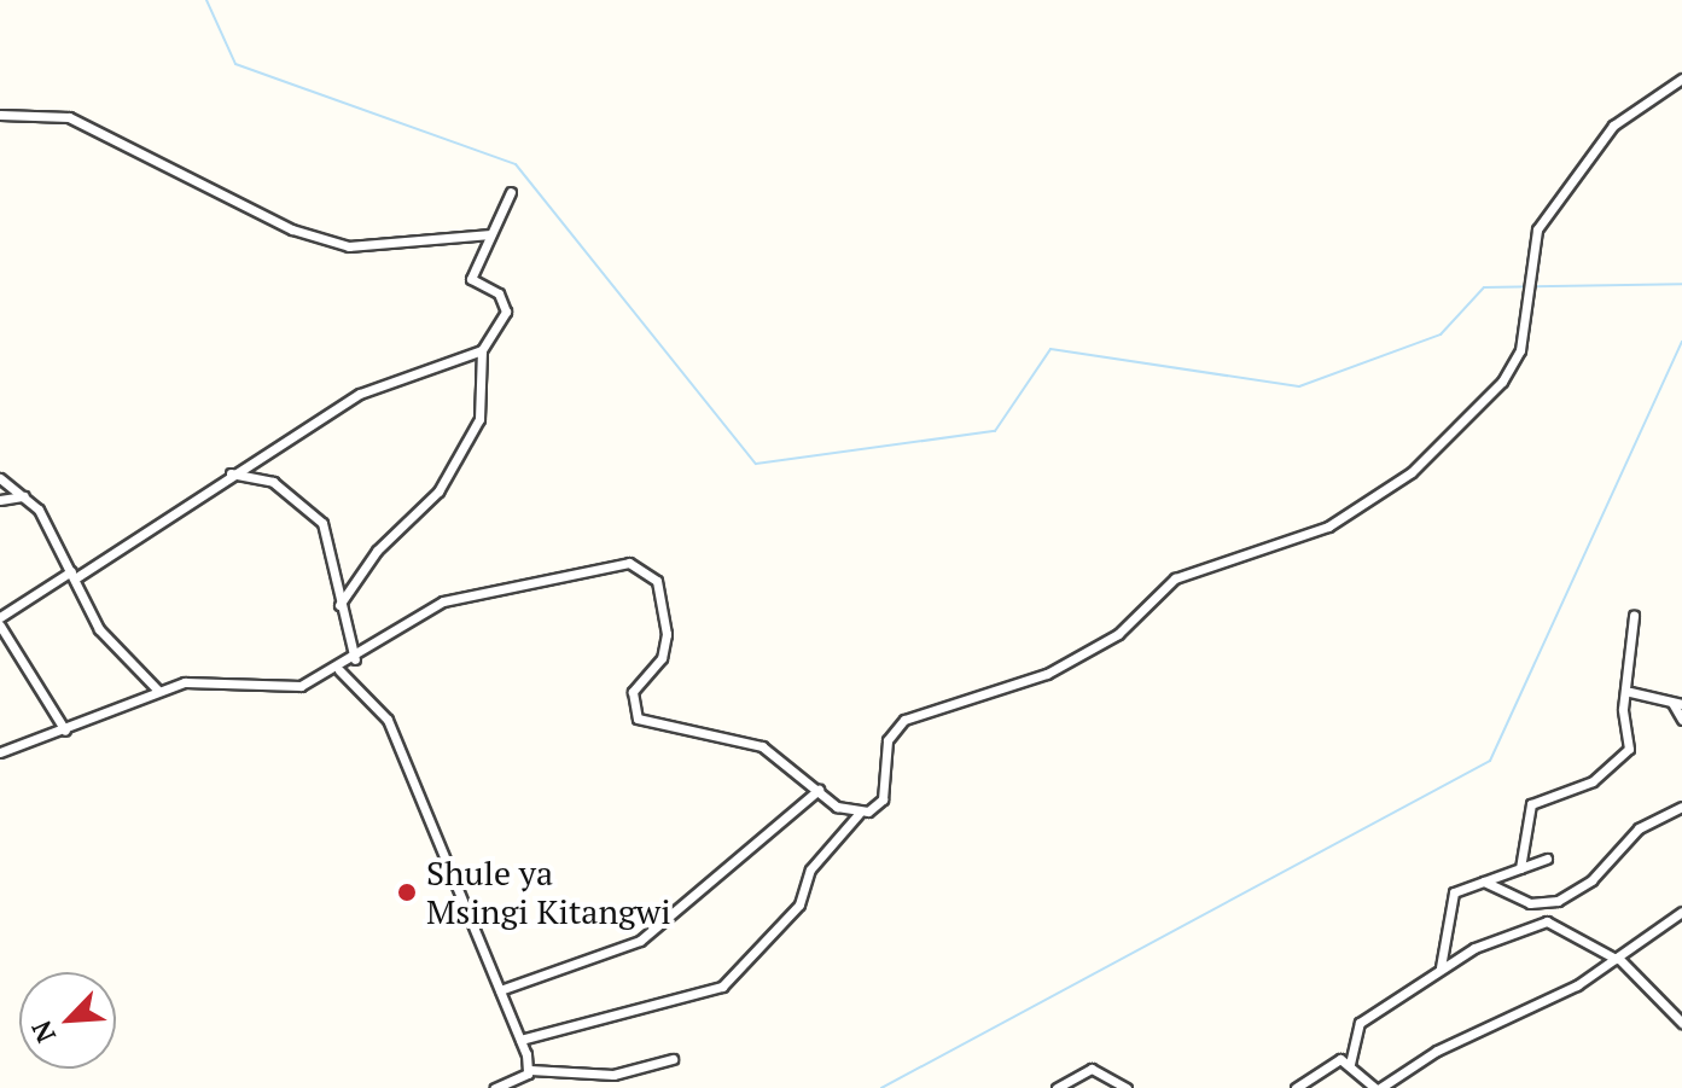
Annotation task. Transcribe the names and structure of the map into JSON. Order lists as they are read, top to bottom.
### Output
{
  "places": ["Shule ya Msingi Kitangwi"],
  "north": "bottom left"
}
